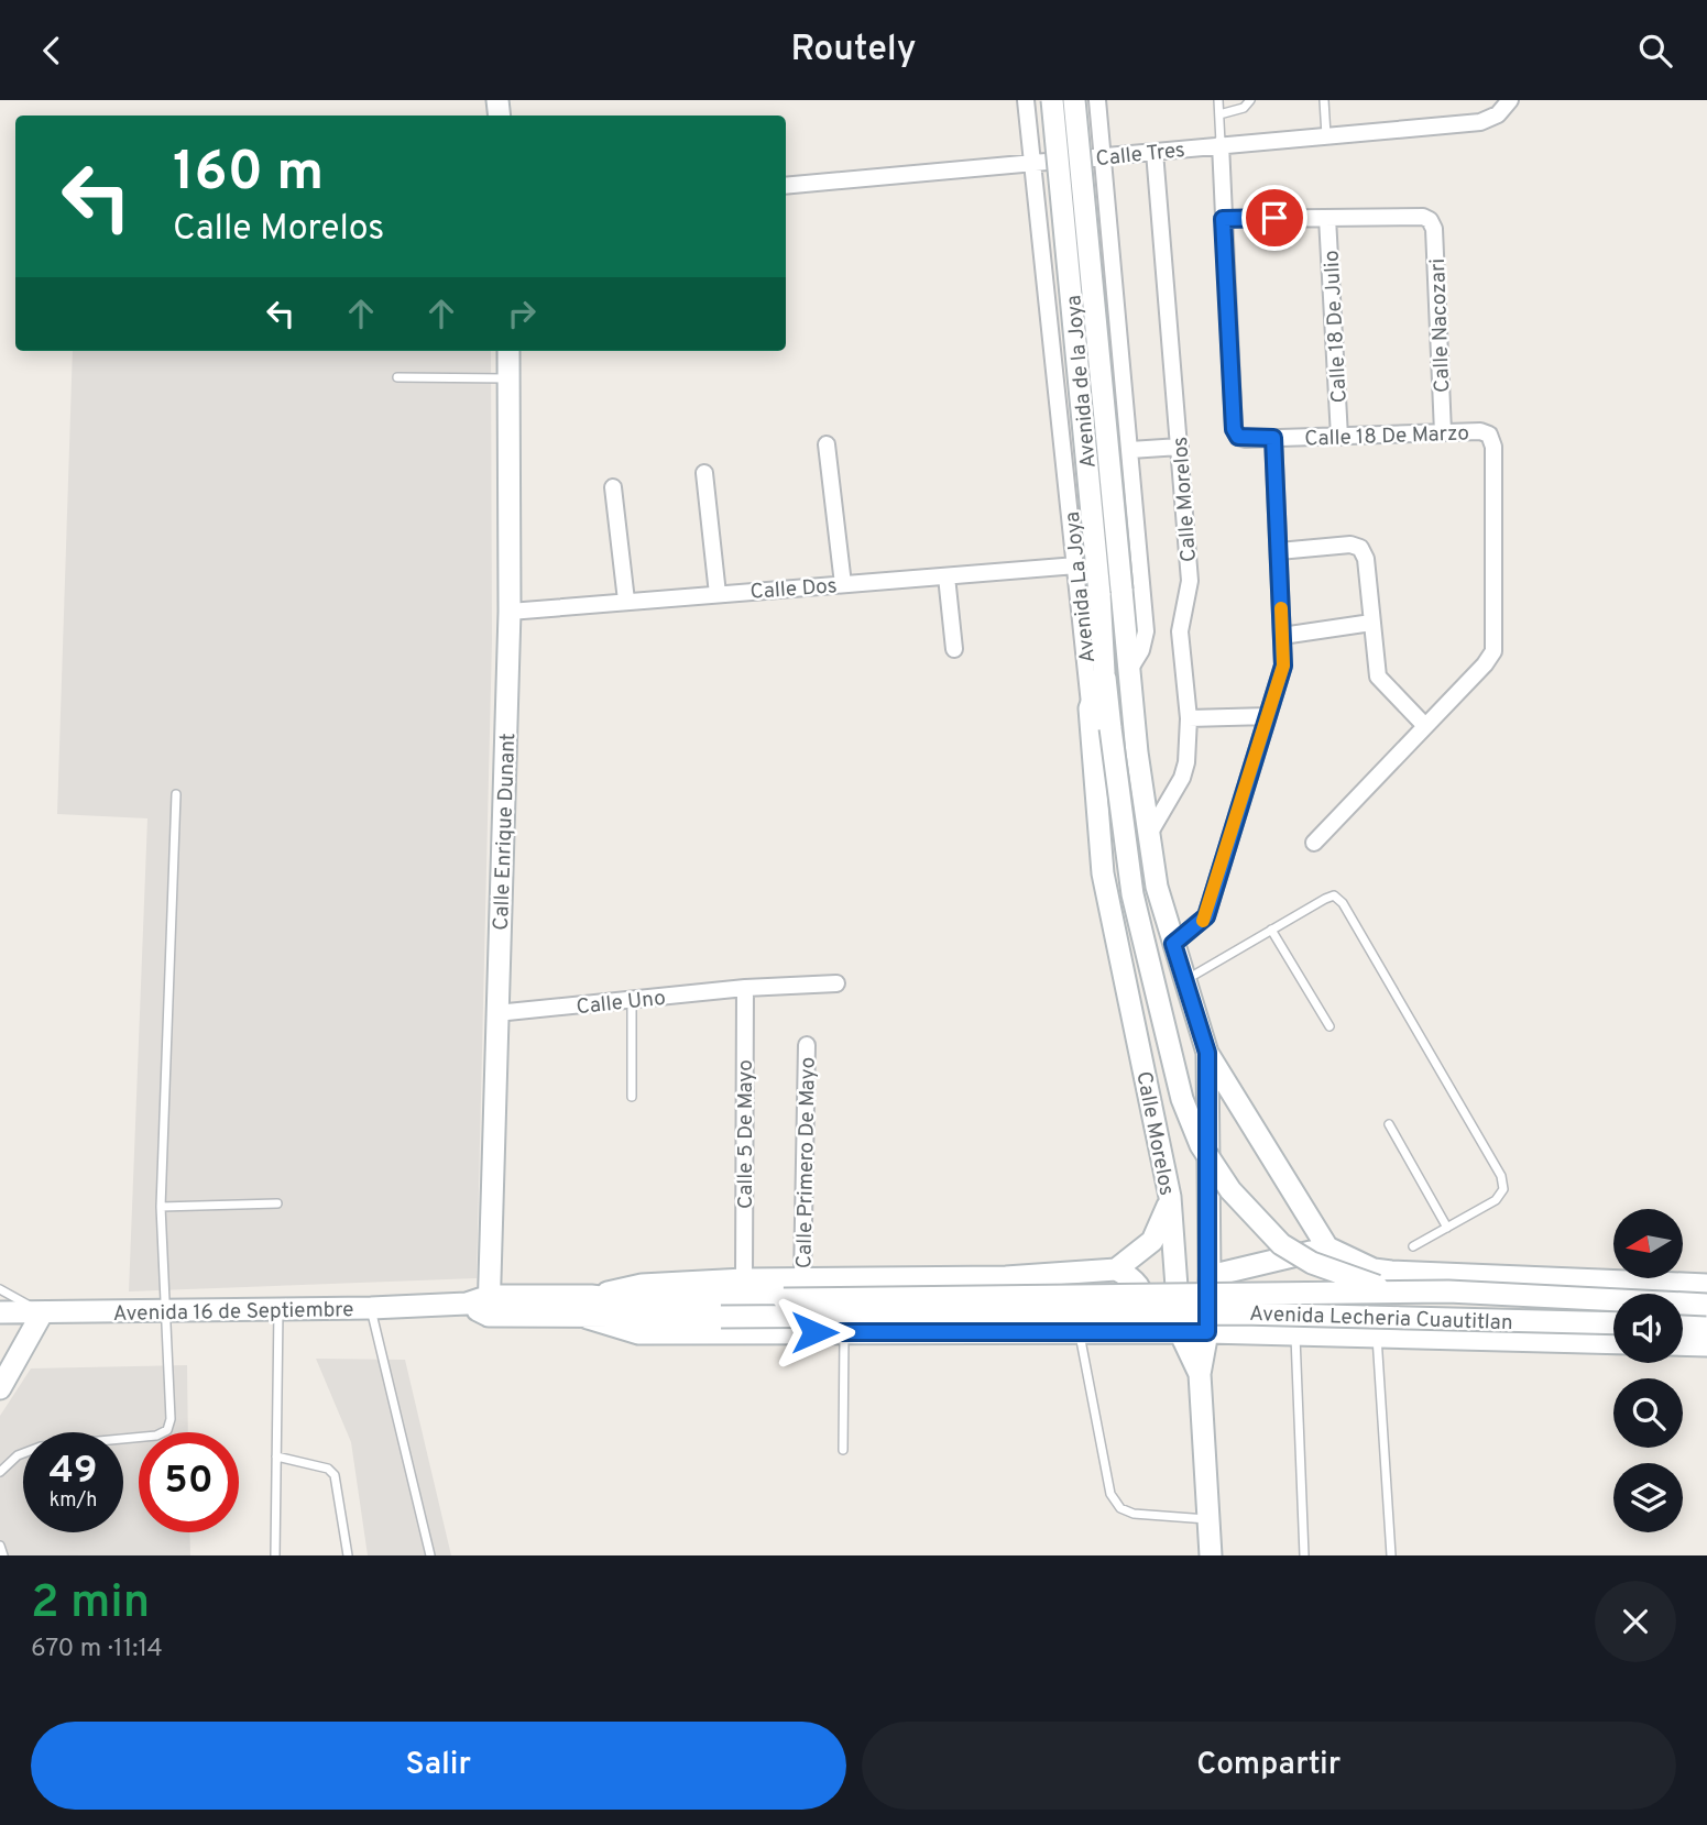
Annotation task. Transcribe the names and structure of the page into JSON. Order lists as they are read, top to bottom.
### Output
{
  "streets": {
    "main road": [
      "Avenida de la Joya",
      "Calle Morelos",
      "Calle Enrique Dunant",
      "Avenida 16 de Septiembre",
      "Avenida Lecheria Cuautitlan"
    ],
    "street": [
      "Calle Tres",
      "Calle Nacozari",
      "Calle 18 De Julio",
      "Calle 18 De Marzo",
      "Calle Dos",
      "Avenida La Joya",
      "Calle Uno",
      "Calle 5 De Mayo",
      "Calle Primero De Mayo"
    ]
  },
  "crossings": [
    ["Calle Tres", "Calle Morelos"],
    ["Calle Tres", "Avenida La Joya"],
    ["Calle Nacozari", "Calle 18 De Julio"],
    ["Calle Nacozari", "Calle 18 De Marzo"],
    ["Calle 18 De Julio", "Calle 18 De Marzo"],
    ["Avenida de la Joya", "Calle Morelos"],
    ["Avenida de la Joya", "Avenida La Joya"],
    ["Avenida de la Joya", "Avenida Lecheria Cuautitlan"],
    ["Calle Morelos", "Avenida La Joya"],
    ["Calle Dos", "Avenida La Joya"],
    ["Calle Dos", "Calle Enrique Dunant"],
    ["Calle Enrique Dunant", "Calle Uno"],
    ["Calle Enrique Dunant", "Avenida 16 de Septiembre"],
    ["Calle Enrique Dunant", "Avenida Lecheria Cuautitlan"],
    ["Calle Uno", "Calle 5 De Mayo"],
    ["Avenida 16 de Septiembre", "Avenida Lecheria Cuautitlan"]
  ],
  "north": "left",
  "page": {
    "header": "Routely",
    "turn": ["160 m", "Calle Morelos"],
    "speed": "49 km/h",
    "limit": "50",
    "heading": ["2 min", "670 m · 11:14"],
    "buttons": ["Salir", "Compartir"]
  }
}
